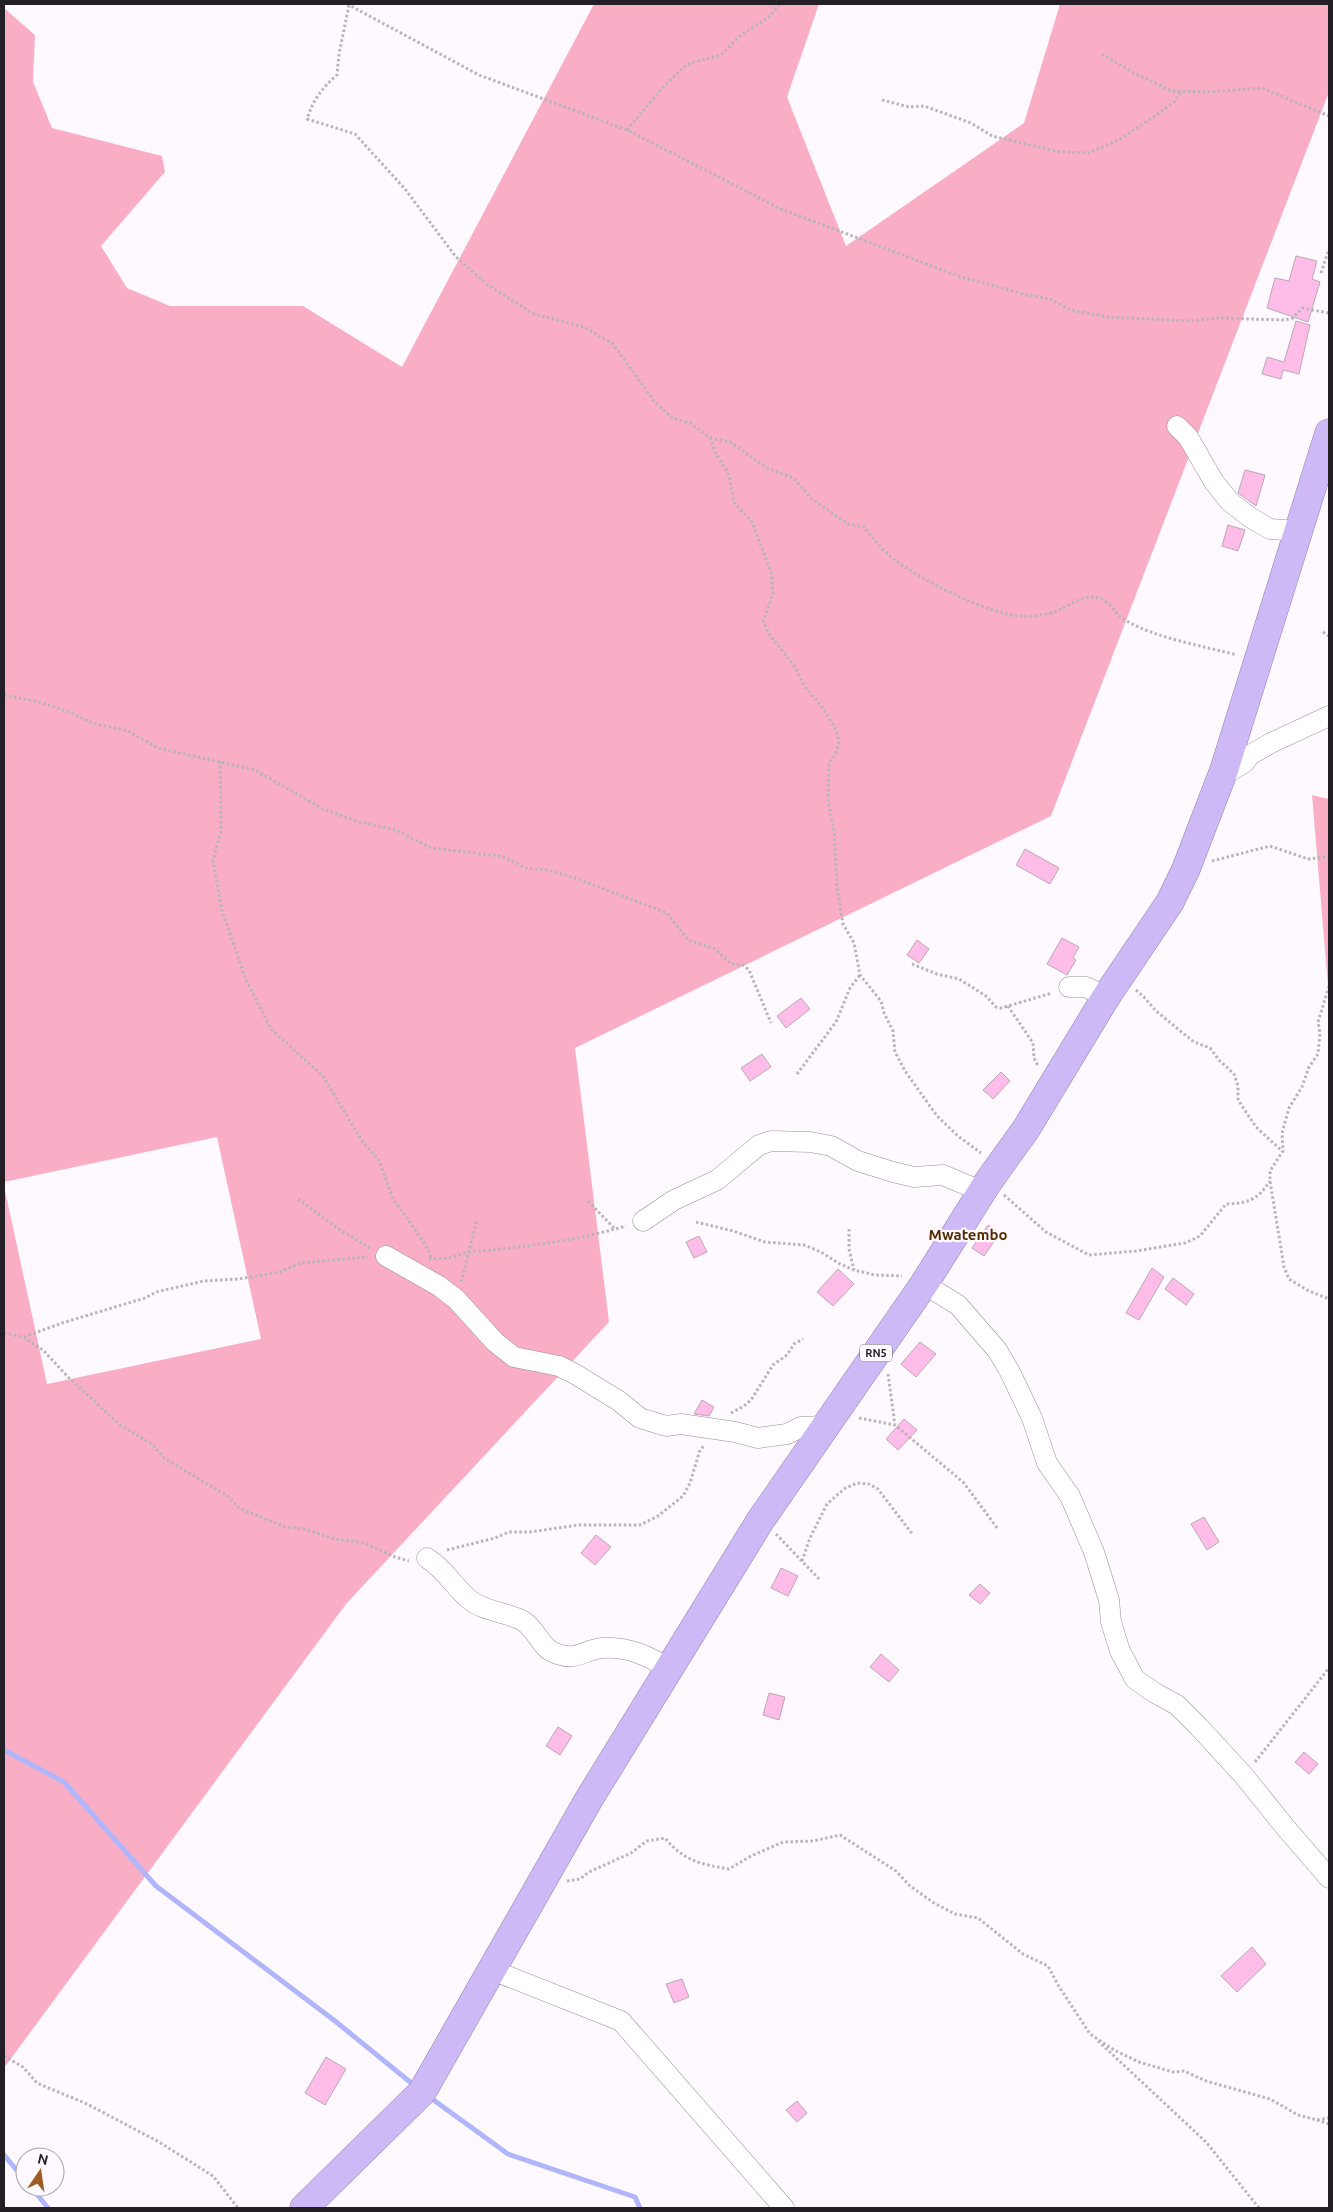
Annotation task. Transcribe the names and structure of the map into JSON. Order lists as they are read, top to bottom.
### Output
{
  "streets": {
    "highway": ["RN5"]
  },
  "districts": ["Mwatembo"],
  "north": "top"
}
